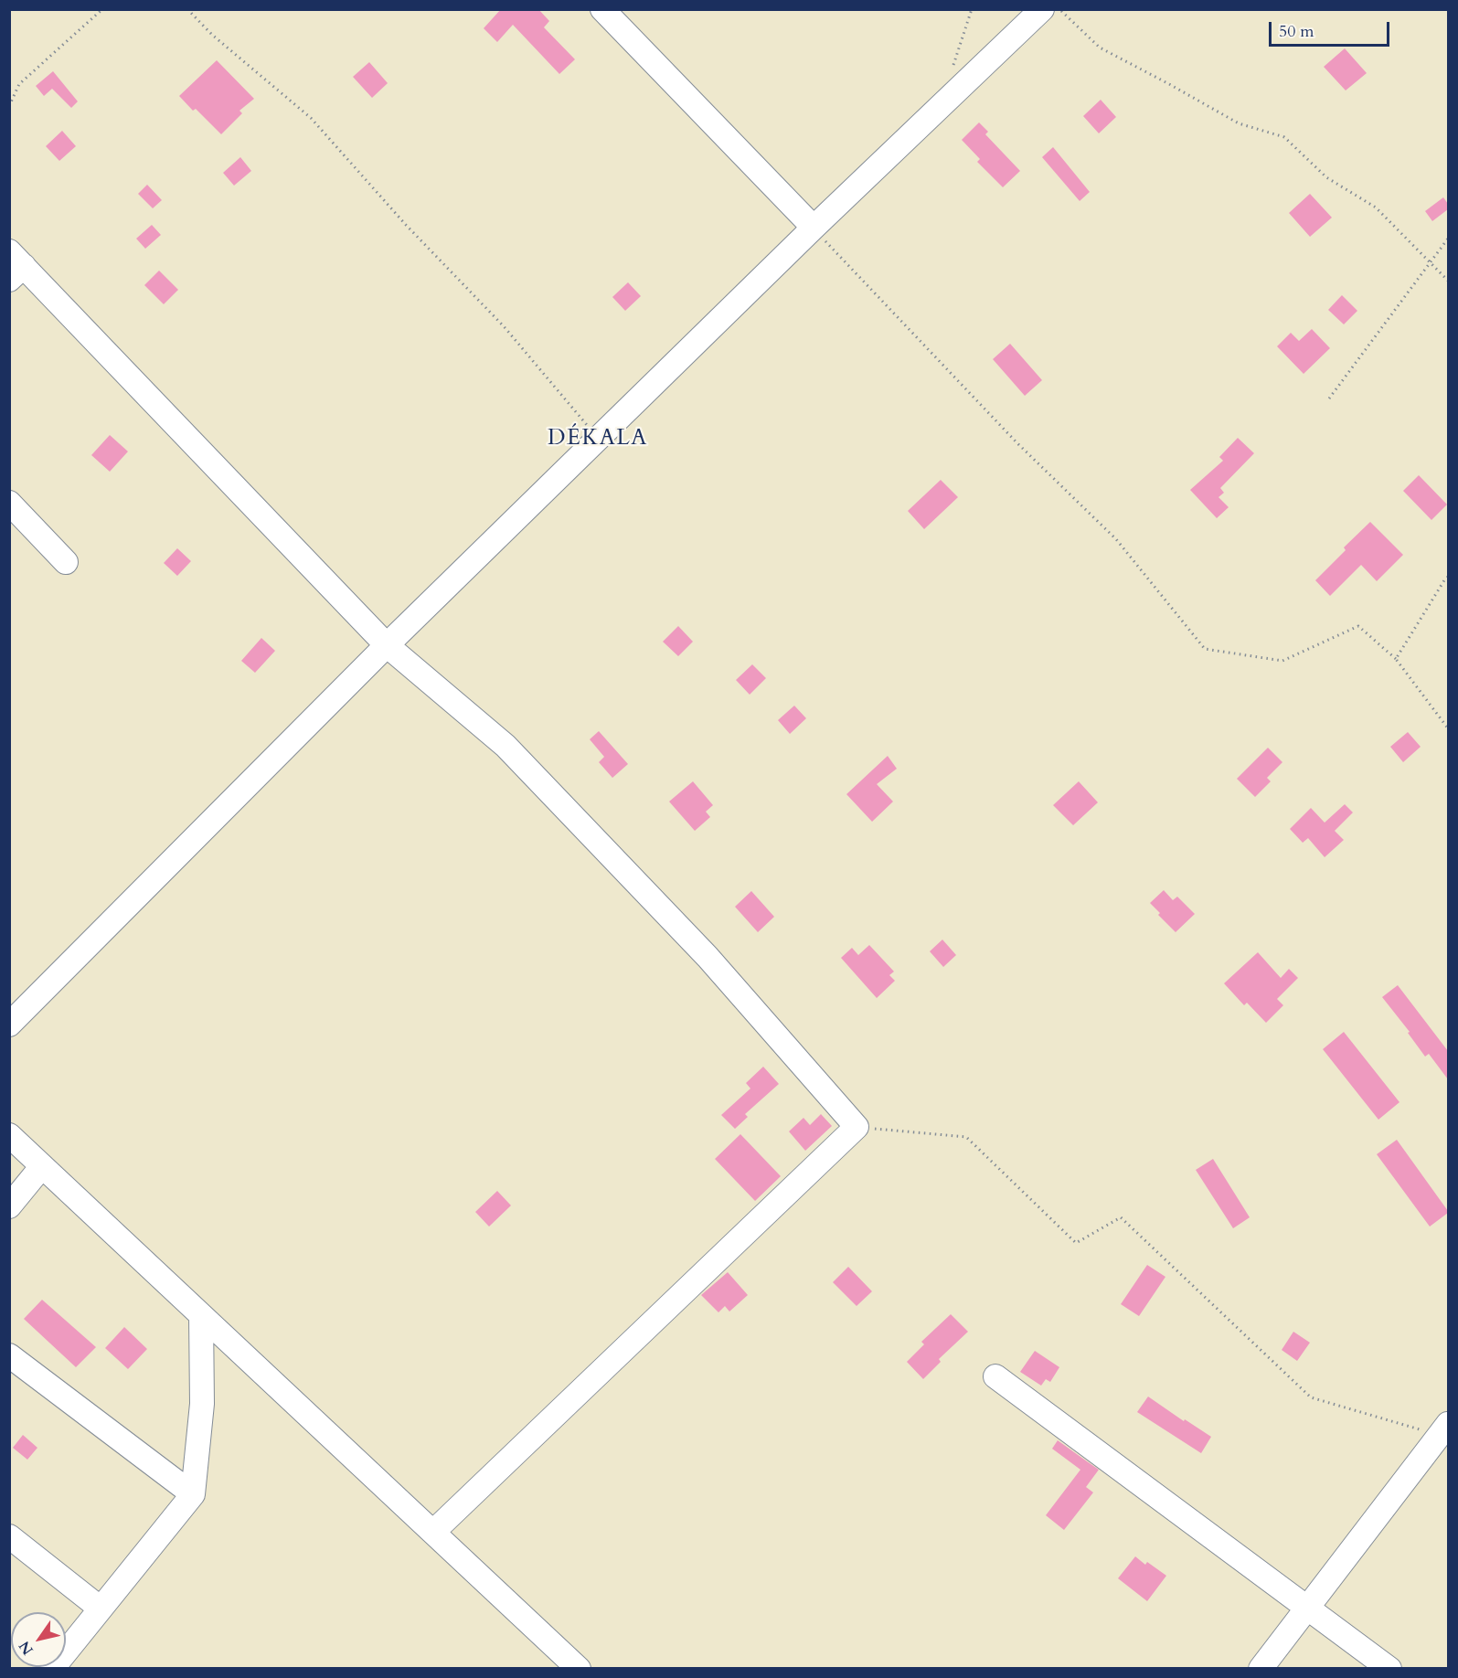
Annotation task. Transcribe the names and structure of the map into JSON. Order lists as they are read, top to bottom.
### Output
{
  "districts": ["DÉKALA"],
  "scale_bar": "50 m",
  "north": "bottom left"
}
